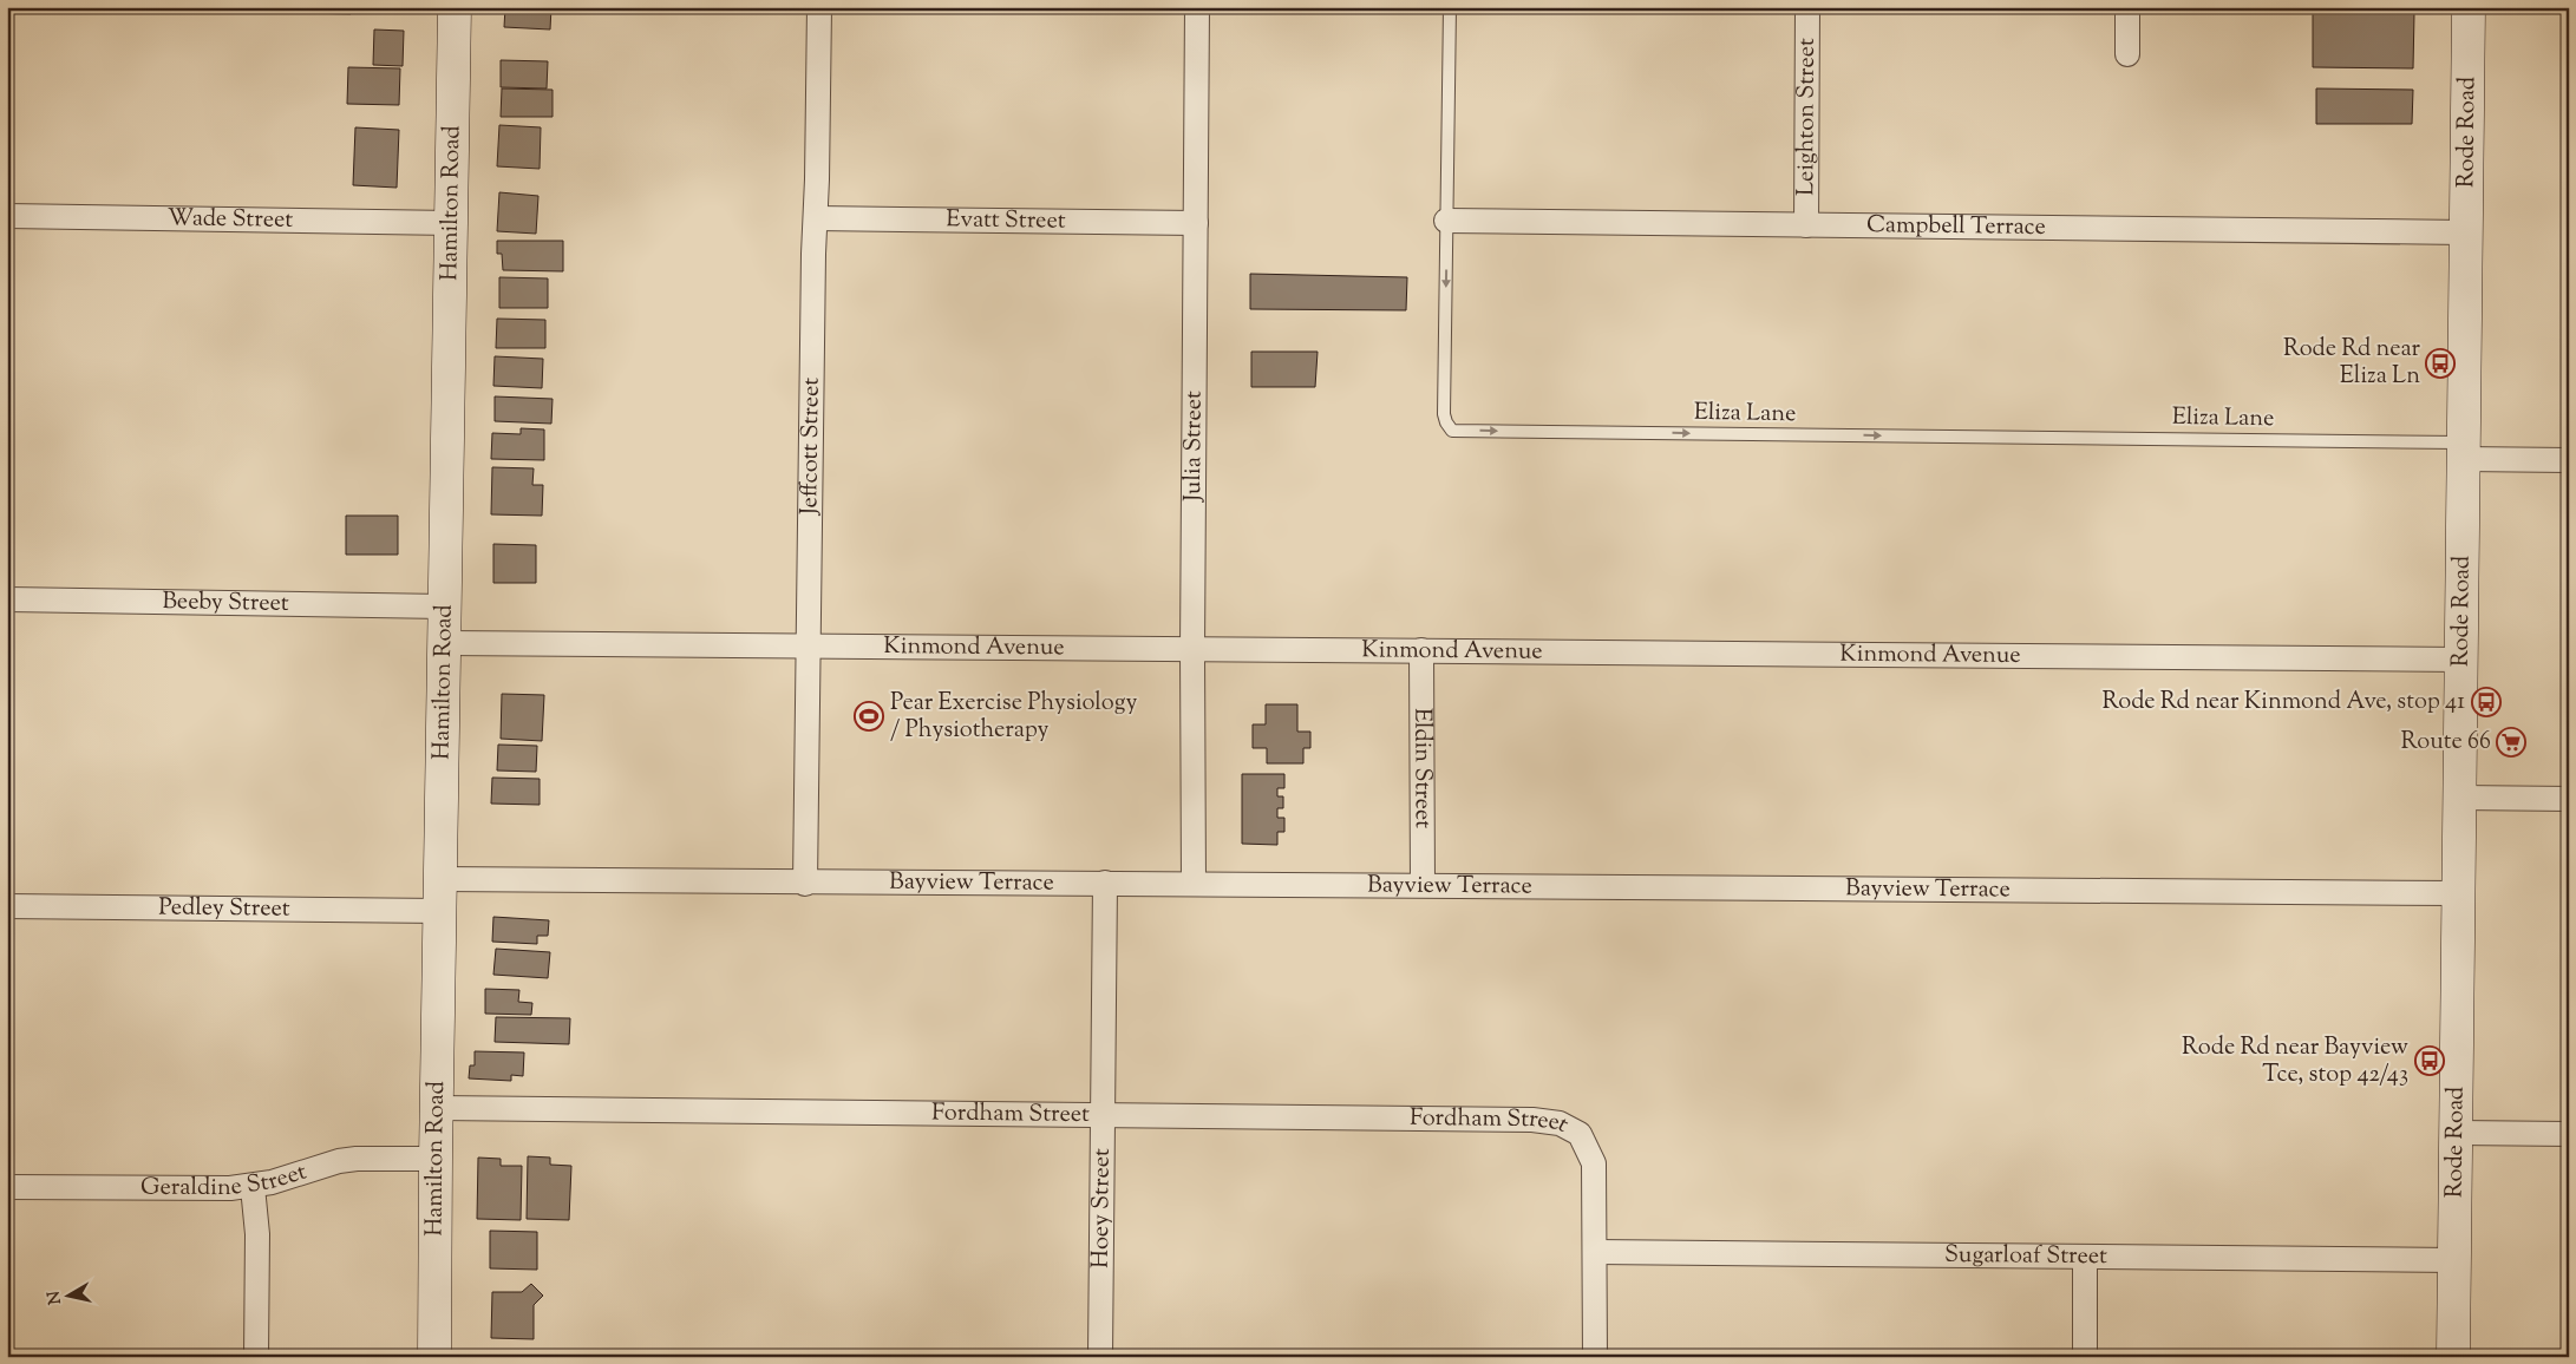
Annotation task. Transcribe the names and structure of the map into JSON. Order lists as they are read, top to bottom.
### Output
{
  "streets": {
    "main road": ["Rode Road", "Hamilton Road"],
    "street": [
      "Leighton Street",
      "Wade Street",
      "Evatt Street",
      "Campbell Terrace",
      "Jeffcott Street",
      "Julia Street",
      "Beeby Street",
      "Kinmond Avenue",
      "Eldin Street",
      "Bayview Terrace",
      "Pedley Street",
      "Fordham Street",
      "Geraldine Street",
      "Hoey Street",
      "Sugarloaf Street"
    ],
    "lane": ["Eliza Lane"]
  },
  "crossings": [
    ["Leighton Street", "Campbell Terrace"],
    ["Rode Road", "Campbell Terrace"],
    ["Rode Road", "Eliza Lane"],
    ["Rode Road", "Kinmond Avenue"],
    ["Rode Road", "Bayview Terrace"],
    ["Rode Road", "Sugarloaf Street"],
    ["Hamilton Road", "Wade Street"],
    ["Hamilton Road", "Beeby Street"],
    ["Hamilton Road", "Kinmond Avenue"],
    ["Hamilton Road", "Bayview Terrace"],
    ["Hamilton Road", "Pedley Street"],
    ["Hamilton Road", "Fordham Street"],
    ["Hamilton Road", "Geraldine Street"],
    ["Evatt Street", "Jeffcott Street"],
    ["Evatt Street", "Julia Street"],
    ["Campbell Terrace", "Eliza Lane"],
    ["Jeffcott Street", "Kinmond Avenue"],
    ["Jeffcott Street", "Bayview Terrace"],
    ["Julia Street", "Kinmond Avenue"],
    ["Julia Street", "Bayview Terrace"],
    ["Kinmond Avenue", "Eldin Street"],
    ["Eldin Street", "Bayview Terrace"],
    ["Bayview Terrace", "Hoey Street"],
    ["Fordham Street", "Hoey Street"],
    ["Fordham Street", "Sugarloaf Street"]
  ],
  "one_way": ["Eliza Lane"],
  "places": {
    "bus stop": ["Rode Rd near Eliza Ln", "Rode Rd near Kinmond Ave, stop 41", "Rode Rd near Bayview Tce, stop 42/43"],
    "sports": ["Pear Exercise Physiology / Physiotherapy"],
    "supermarket": ["Route 66"]
  },
  "north": "left"
}
